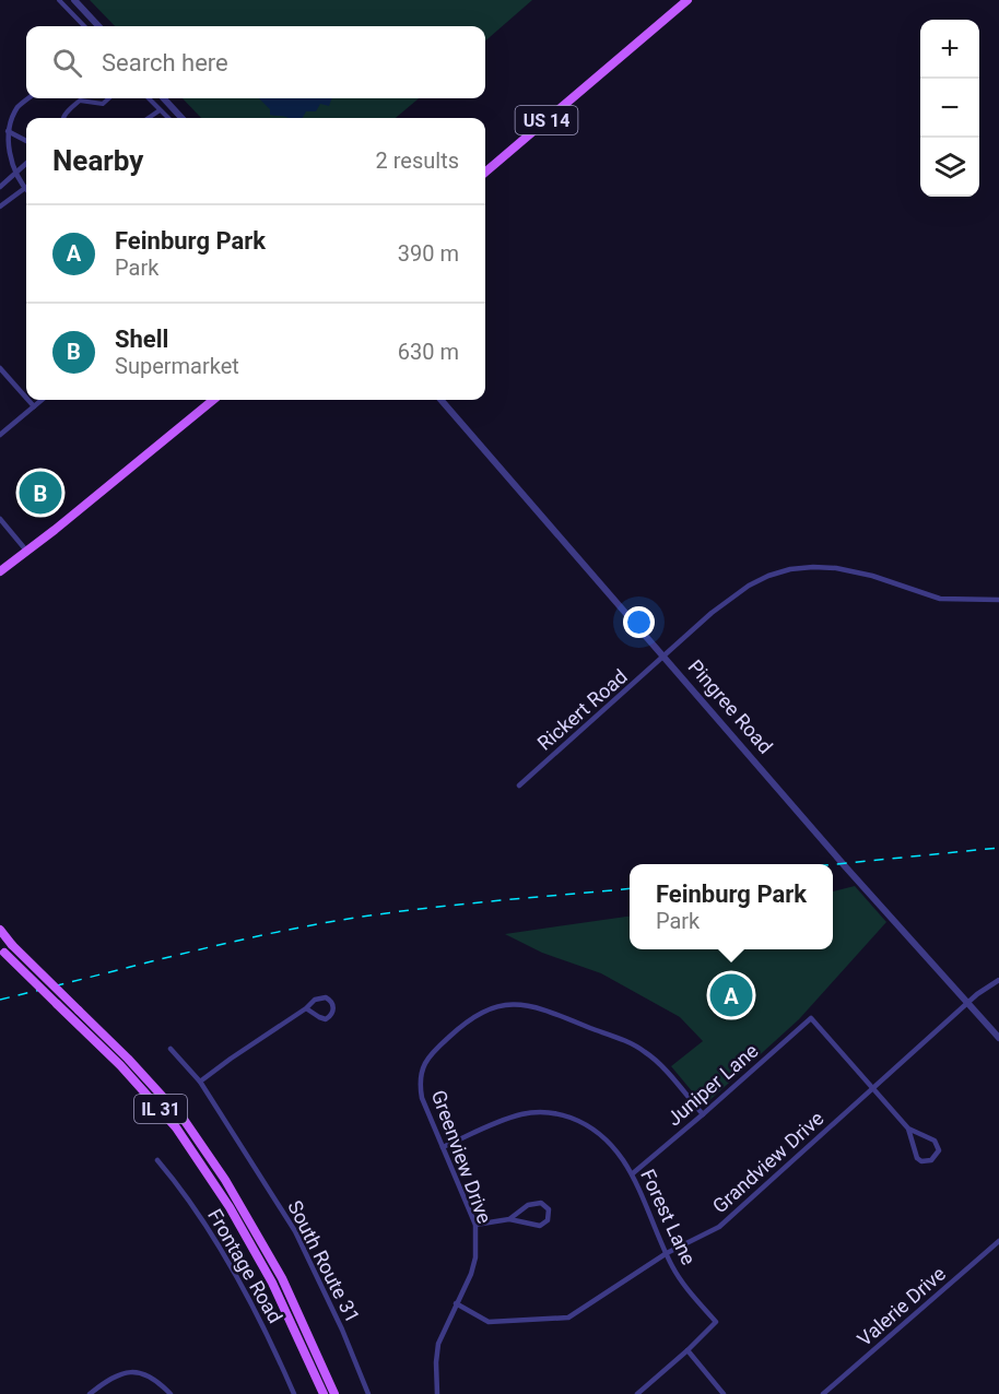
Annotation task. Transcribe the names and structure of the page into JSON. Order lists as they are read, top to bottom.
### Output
{
  "streets": {
    "main road": ["US 14", "IL 31"],
    "street": [
      "Pingree Road",
      "Rickert Road",
      "Juniper Lane",
      "Greenview Drive",
      "Grandview Drive",
      "Forest Lane",
      "South Route 31",
      "Frontage Road",
      "Valerie Drive"
    ]
  },
  "crossings": [
    ["Pingree Road", "Rickert Road"],
    ["Pingree Road", "Grandview Drive"],
    ["Juniper Lane", "Greenview Drive"],
    ["Juniper Lane", "Grandview Drive"],
    ["Juniper Lane", "Forest Lane"],
    ["Greenview Drive", "Grandview Drive"],
    ["Greenview Drive", "Forest Lane"],
    ["Grandview Drive", "Forest Lane"]
  ],
  "page": {
    "map_buttons": ["+", "−"],
    "search": "Search here",
    "heading": ["Nearby", "2 results"],
    "list": [
      {
        "mark": "A",
        "name": "Feinburg Park",
        "note": "Park",
        "value": "390 m"
      },
      {
        "mark": "B",
        "name": "Shell",
        "note": "Supermarket",
        "value": "630 m"
      }
    ],
    "pins": ["B", "A"],
    "popup": ["Feinburg Park", "Park"]
  }
}
